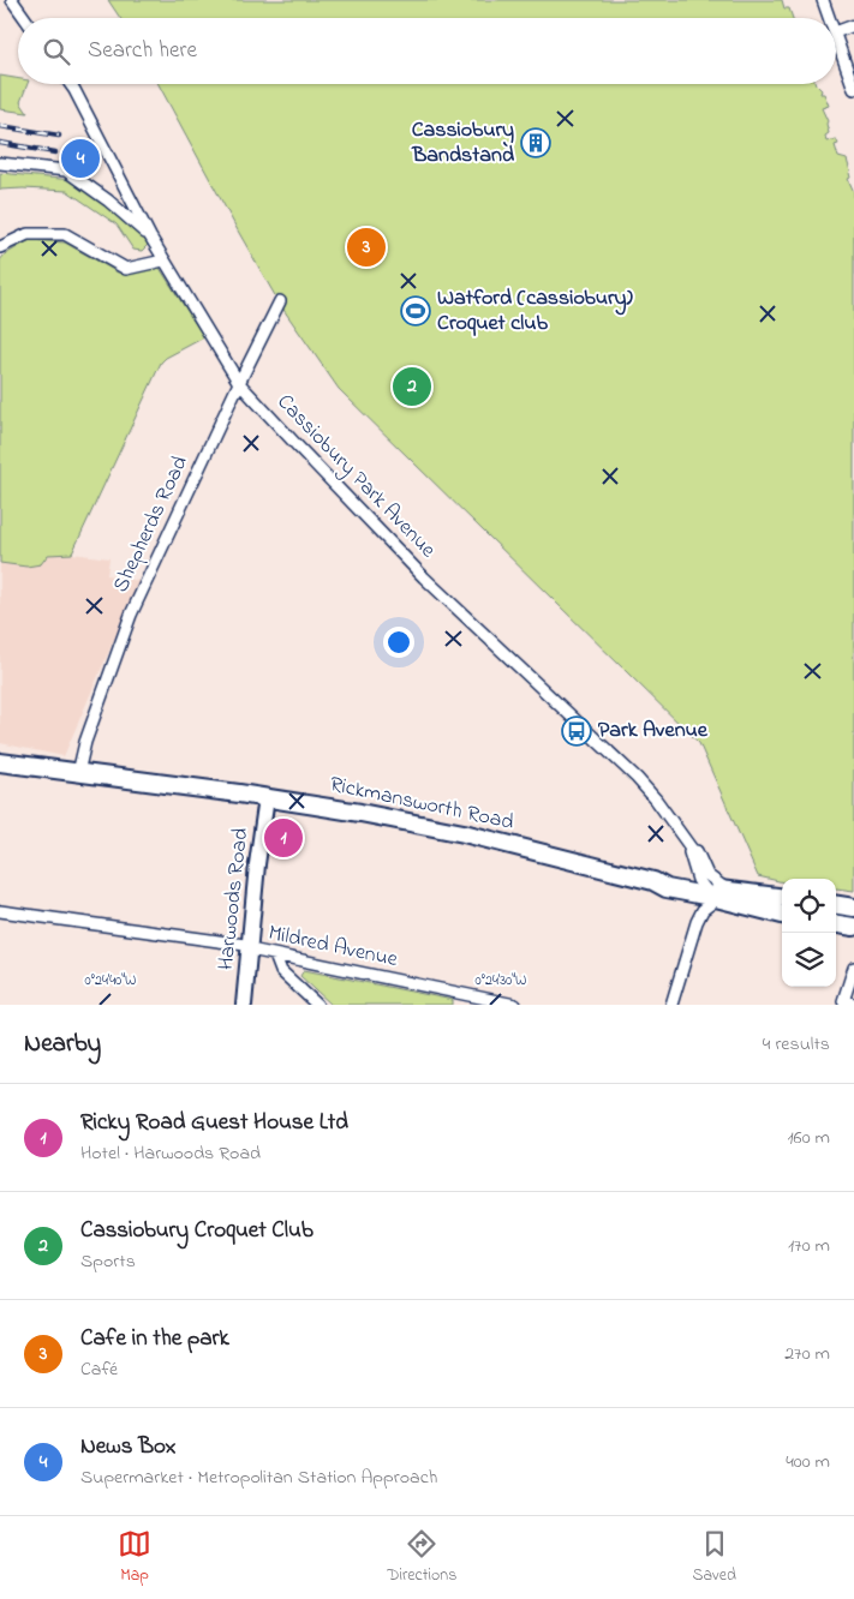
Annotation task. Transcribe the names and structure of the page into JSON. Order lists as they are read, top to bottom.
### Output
{
  "streets": {
    "main road": ["Rickmansworth Road"],
    "street": [
      "Cassiobury Park Avenue",
      "Shepherds Road",
      "Harwoods Road",
      "Mildred Avenue"
    ]
  },
  "crossings": [
    ["Cassiobury Park Avenue", "Shepherds Road"],
    ["Cassiobury Park Avenue", "Rickmansworth Road"],
    ["Shepherds Road", "Rickmansworth Road"],
    ["Rickmansworth Road", "Harwoods Road"],
    ["Harwoods Road", "Mildred Avenue"]
  ],
  "places": {
    "building": ["Cassiobury Bandstand"],
    "sports": ["Watford (cassiobury) Croquet club"],
    "bus stop": ["Park Avenue"]
  },
  "page": {
    "search": "Search here",
    "pins": [
      "4",
      "3",
      "2",
      "1"
    ],
    "heading": ["Nearby", "4 results"],
    "list": [
      {
        "mark": "1",
        "name": "Ricky Road Guest House Ltd",
        "note": "Hotel · Harwoods Road",
        "value": "160 m"
      },
      {
        "mark": "2",
        "name": "Cassiobury Croquet Club",
        "note": "Sports",
        "value": "170 m"
      },
      {
        "mark": "3",
        "name": "Cafe in the park",
        "note": "Café",
        "value": "270 m"
      },
      {
        "mark": "4",
        "name": "News Box",
        "note": "Supermarket · Metropolitan Station Approach",
        "value": "400 m"
      }
    ],
    "nav": ["Map", "Directions", "Saved"]
  },
  "coordinates": ["0°24'40\"W", "0°24'30\"W"]
}
